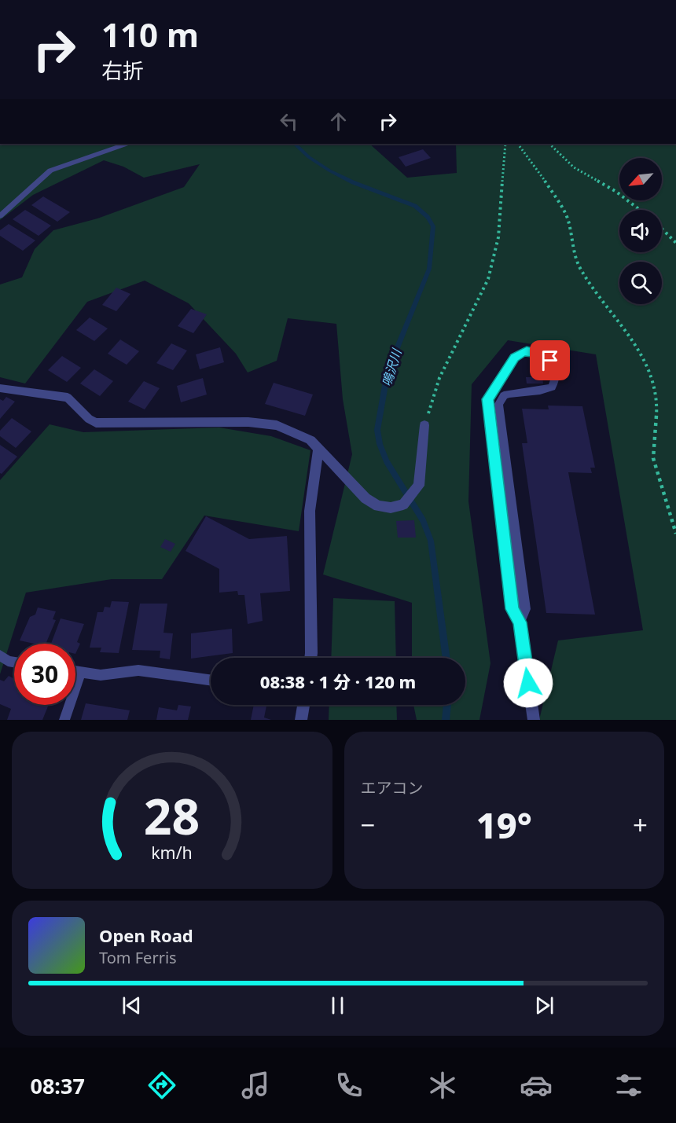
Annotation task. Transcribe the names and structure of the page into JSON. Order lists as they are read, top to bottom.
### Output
{
  "water": ["鳴沢川"],
  "north": "bottom left",
  "page": {
    "turn": ["110 m", "右折"],
    "limit": "30",
    "trip": "08:38 · 1 分 · 120 m",
    "tile": "エアコン",
    "heat": ["−", "19°", "+"],
    "song": ["Open Road", "Tom Ferris"],
    "tabs": "08:37",
    "gauge": ["28", "km/h"]
  }
}
